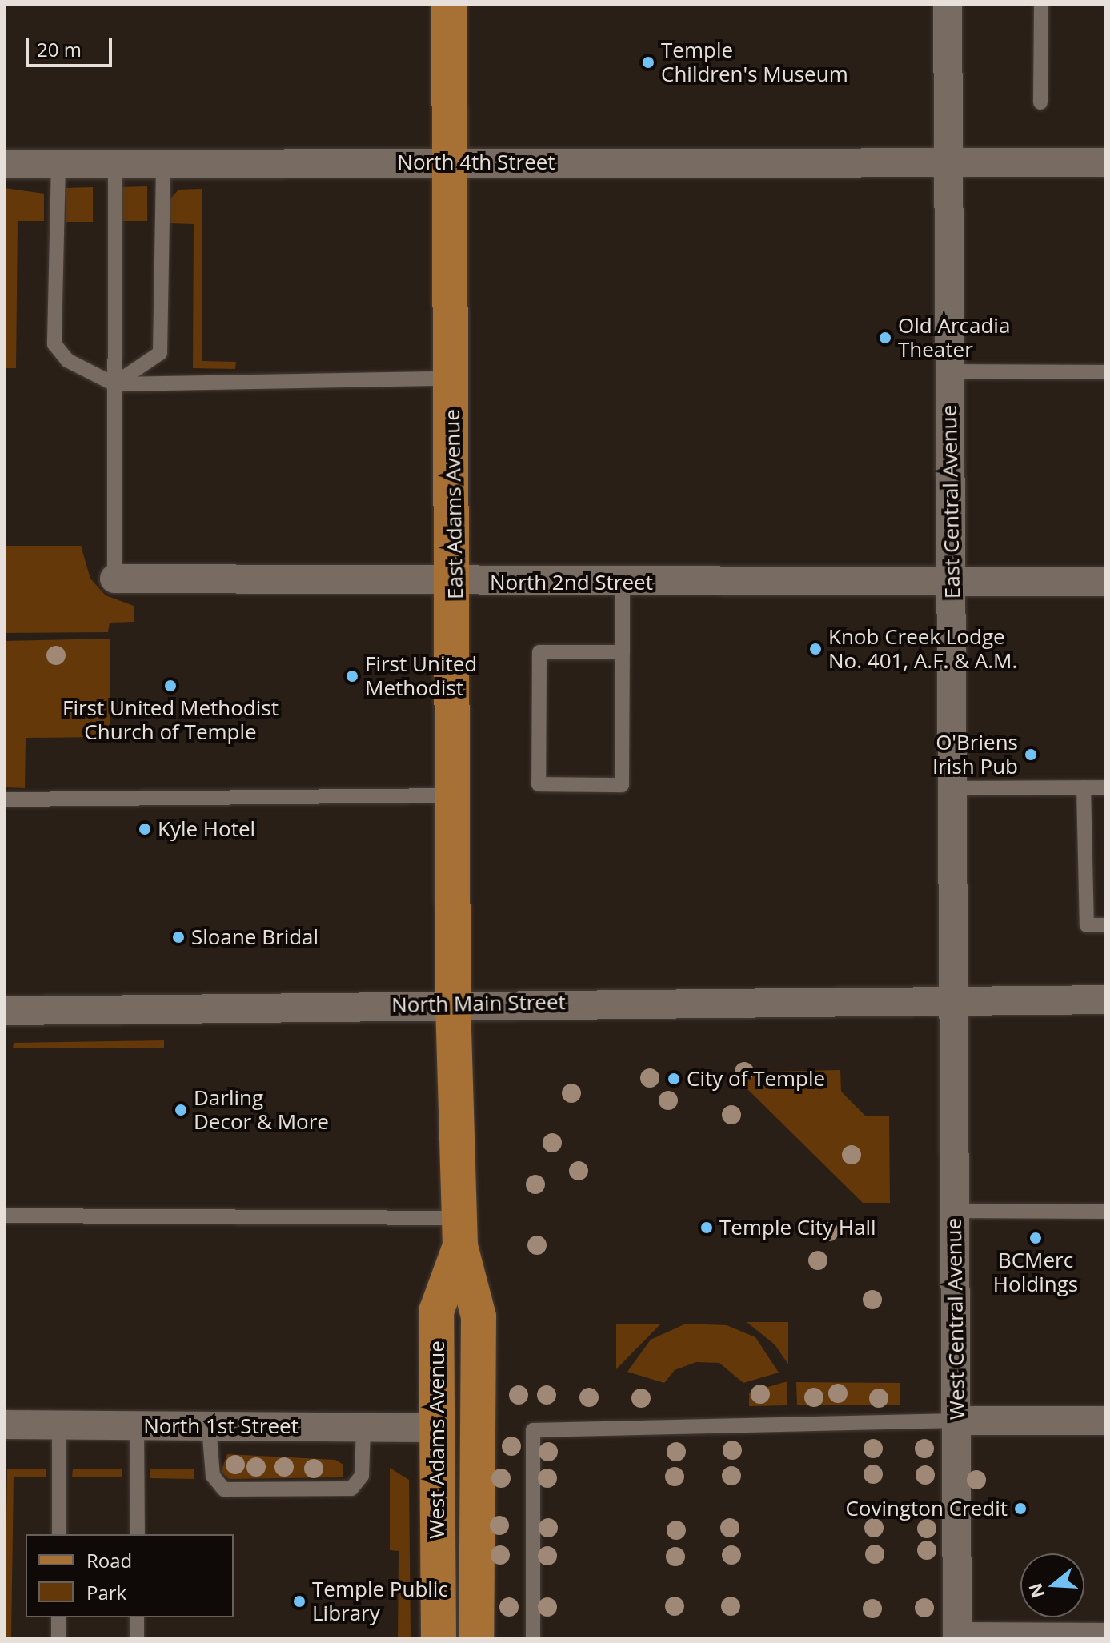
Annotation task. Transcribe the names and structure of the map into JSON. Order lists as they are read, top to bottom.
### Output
{
  "streets": {
    "main road": ["East Adams Avenue", "West Adams Avenue"],
    "street": [
      "North 4th Street",
      "East Central Avenue",
      "North 2nd Street",
      "North Main Street",
      "West Central Avenue",
      "North 1st Street"
    ]
  },
  "crossings": [
    ["North 4th Street", "East Central Avenue"],
    ["North 4th Street", "East Adams Avenue"],
    ["East Central Avenue", "North 2nd Street"],
    ["East Central Avenue", "North Main Street"],
    ["East Central Avenue", "West Central Avenue"],
    ["East Adams Avenue", "North 2nd Street"],
    ["East Adams Avenue", "North Main Street"],
    ["East Adams Avenue", "West Adams Avenue"],
    ["North Main Street", "West Central Avenue"],
    ["North Main Street", "West Adams Avenue"],
    ["North 1st Street", "West Adams Avenue"]
  ],
  "places": [
    "Temple Children's Museum",
    "Old Arcadia Theater",
    "Knob Creek Lodge No. 401, A.F. & A.M.",
    "First United Methodist",
    "First United Methodist Church of Temple",
    "O'Briens Irish Pub",
    "Kyle Hotel",
    "Sloane Bridal",
    "City of Temple",
    "Darling Decor & More",
    "Temple City Hall",
    "BCMerc Holdings",
    "Covington Credit",
    "Temple Public Library"
  ],
  "legend": ["Road", "Park"],
  "scale_bar": "20 m",
  "north": "left"
}
